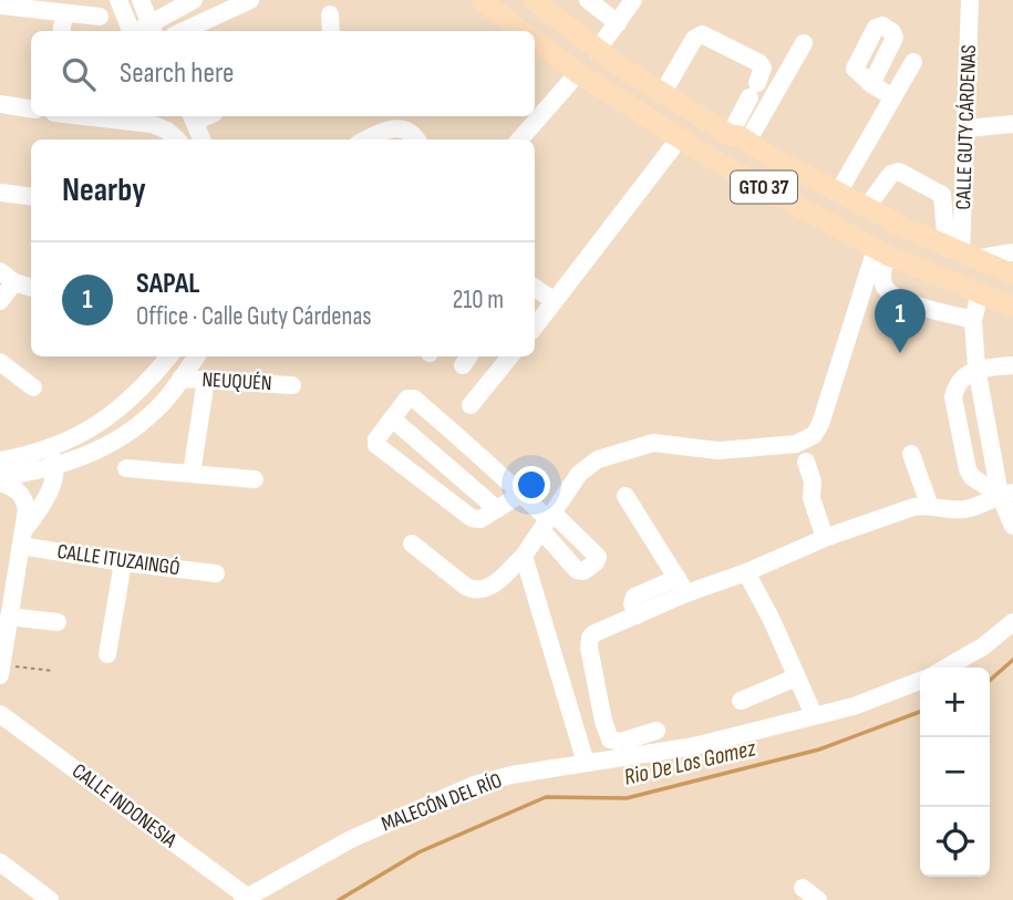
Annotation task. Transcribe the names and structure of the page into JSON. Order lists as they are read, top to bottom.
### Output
{
  "streets": {
    "main road": ["GTO 37"],
    "street": [
      "CALLE GUTY CÁRDENAS",
      "NEUQUÉN",
      "CALLE ITUZAINGÓ",
      "MALECÓN DEL RÍO",
      "CALLE INDONESIA"
    ]
  },
  "crossings": [
    ["CALLE GUTY CÁRDENAS", "GTO 37"],
    ["MALECÓN DEL RÍO", "CALLE INDONESIA"]
  ],
  "water": ["Rio De Los Gomez"],
  "page": {
    "search": "Search here",
    "heading": "Nearby",
    "list": [
      {
        "mark": "1",
        "name": "SAPAL",
        "note": "Office · Calle Guty Cárdenas",
        "value": "210 m"
      }
    ],
    "pins": "1",
    "map_buttons": ["+", "−"]
  }
}
